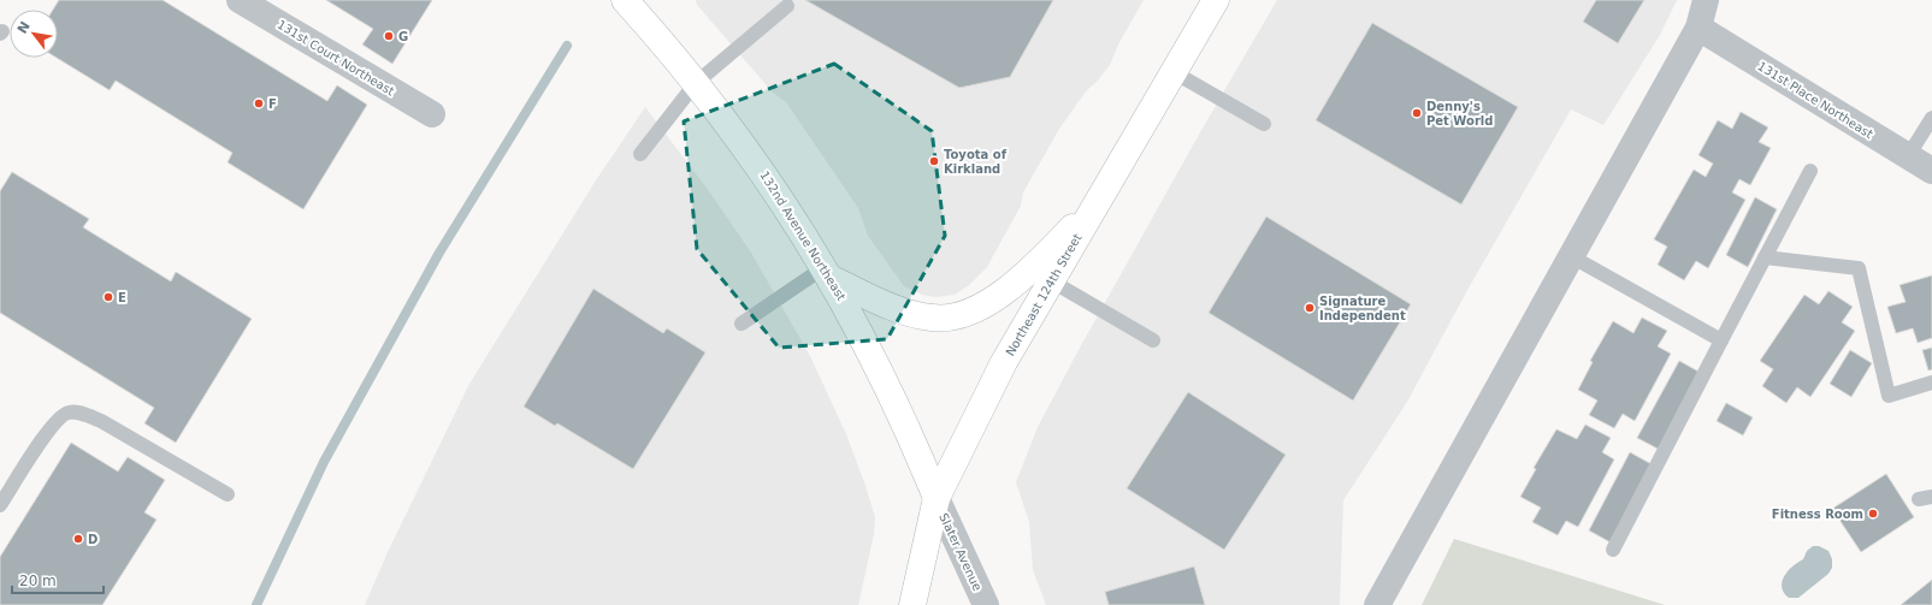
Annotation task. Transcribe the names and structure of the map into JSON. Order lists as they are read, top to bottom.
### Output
{
  "streets": {
    "main road": ["132nd Avenue Northeast", "Northeast 124th Street"],
    "street": ["131st Court Northeast", "131st Place Northeast", "Slater Avenue"]
  },
  "crossings": [
    ["132nd Avenue Northeast", "Northeast 124th Street"],
    ["132nd Avenue Northeast", "Slater Avenue"],
    ["Northeast 124th Street", "Slater Avenue"]
  ],
  "places": [
    "G",
    "F",
    "Denny's Pet World",
    "Toyota of Kirkland",
    "E",
    "Signature Independent",
    "Fitness Room",
    "D"
  ],
  "scale_bar": "20 m",
  "north": "top left"
}
